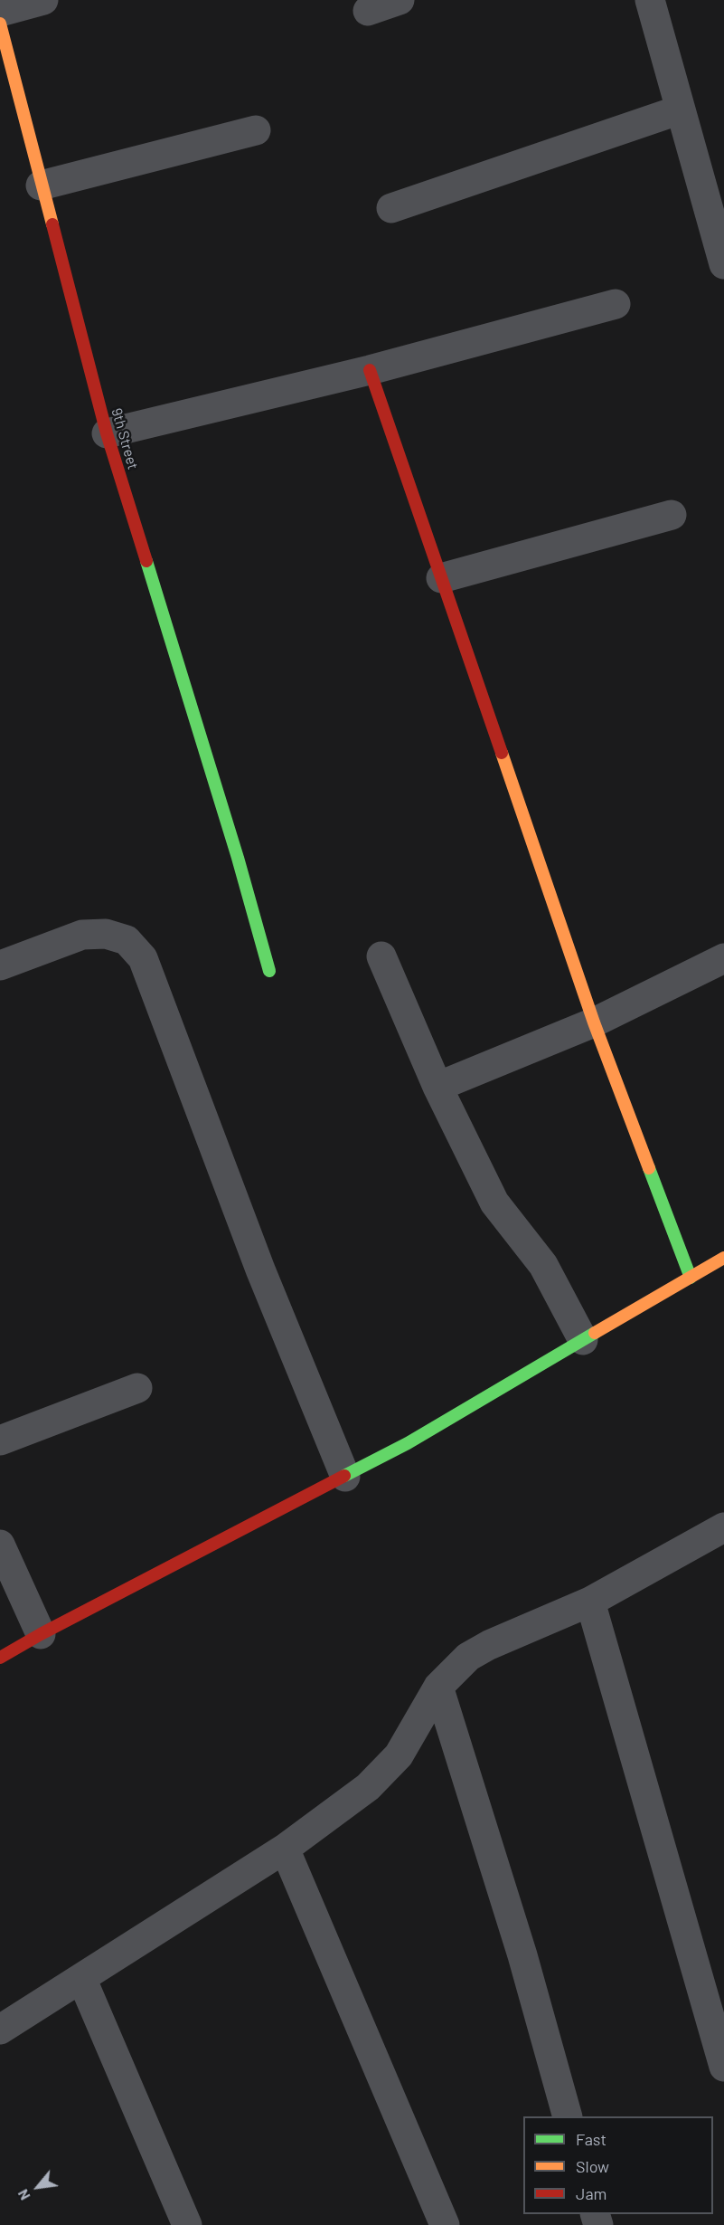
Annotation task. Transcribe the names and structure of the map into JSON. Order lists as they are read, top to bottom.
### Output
{
  "streets": {
    "street": ["9th Street"]
  },
  "legend": ["Fast", "Slow", "Jam"],
  "north": "bottom left"
}
